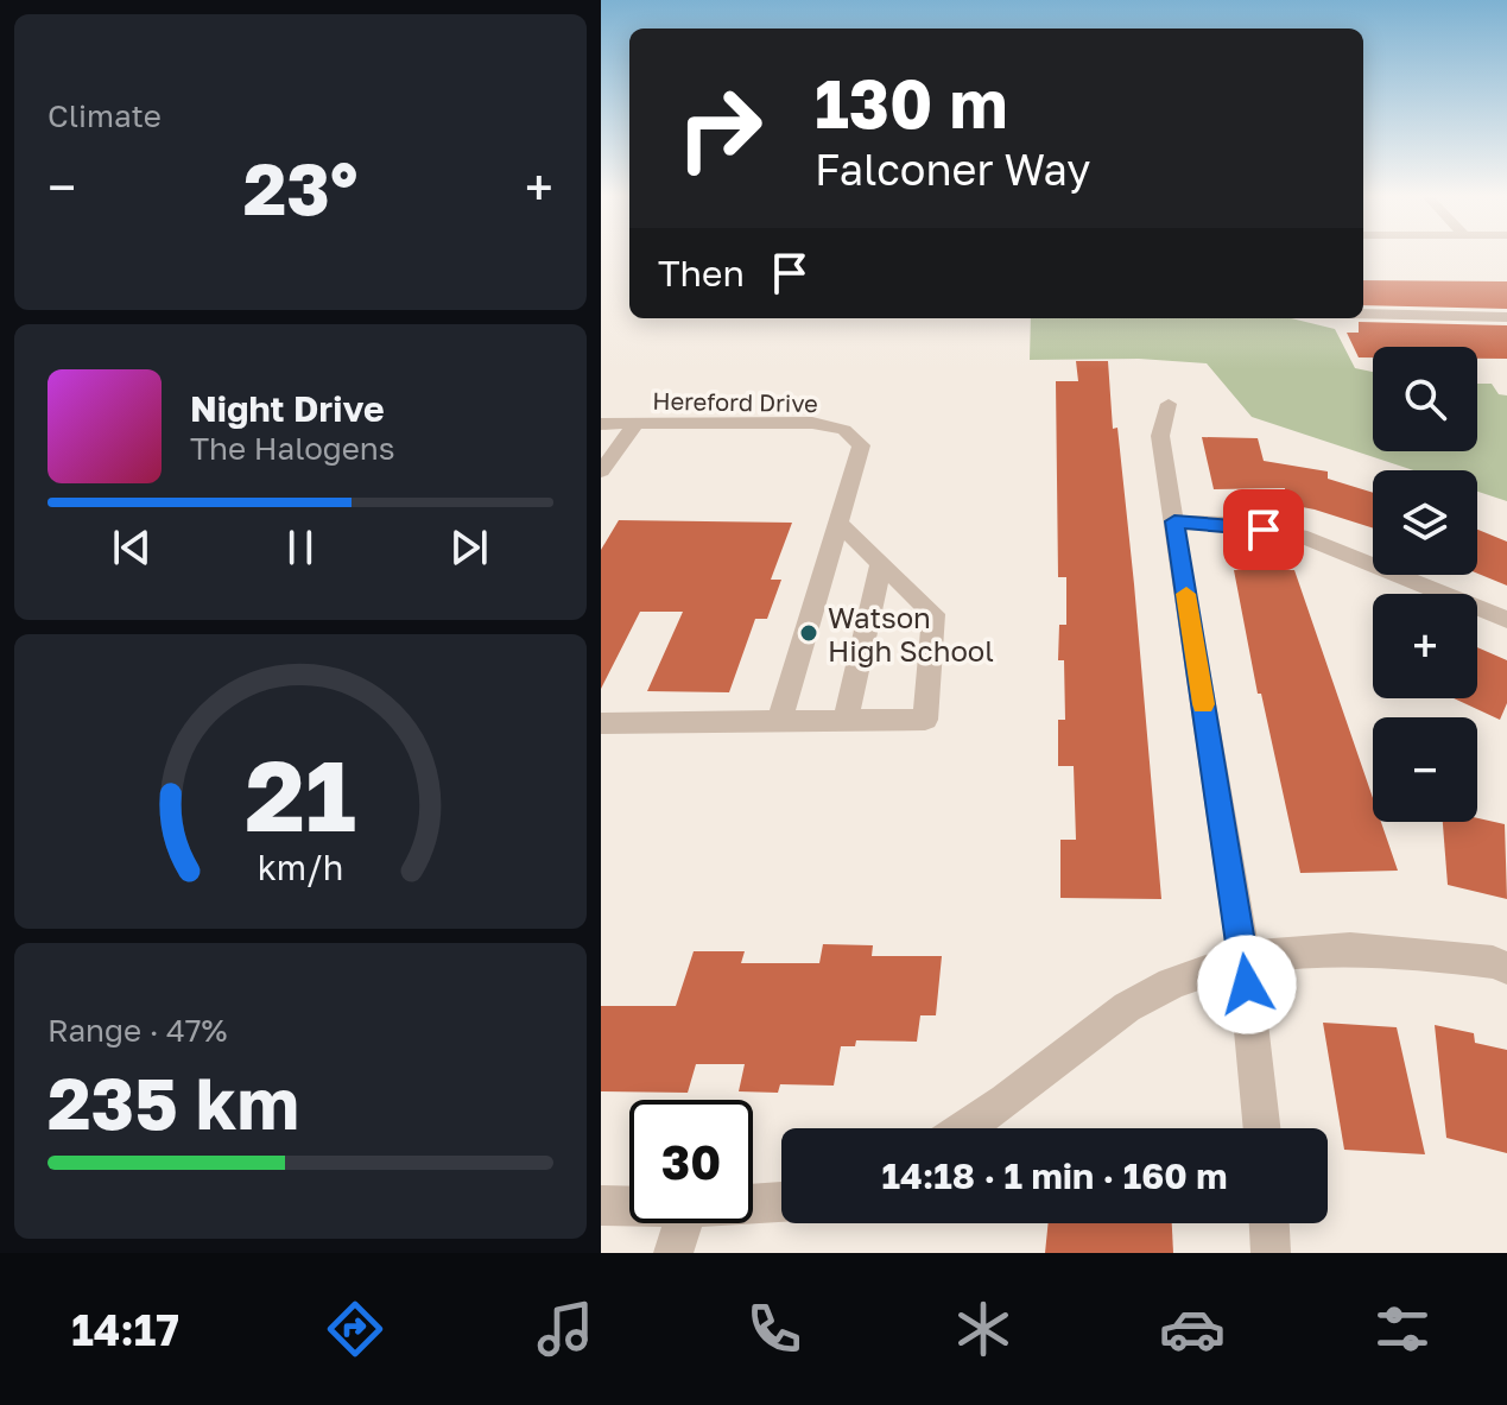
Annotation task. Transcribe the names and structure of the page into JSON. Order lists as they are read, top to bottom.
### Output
{
  "streets": {
    "street": ["Hereford Drive"]
  },
  "places": ["Watson High School"],
  "page": {
    "tile": [
      "Climate",
      ["Range · 47%", "235 km"]
    ],
    "turn": ["130 m", "Falconer Way"],
    "heat": ["−", "23°", "+"],
    "then": "Then",
    "map_buttons": ["+", "−"],
    "song": ["Night Drive", "The Halogens"],
    "limit": "30",
    "trip": "14:18 · 1 min · 160 m",
    "tabs": "14:17",
    "gauge": ["21", "km/h"]
  }
}
